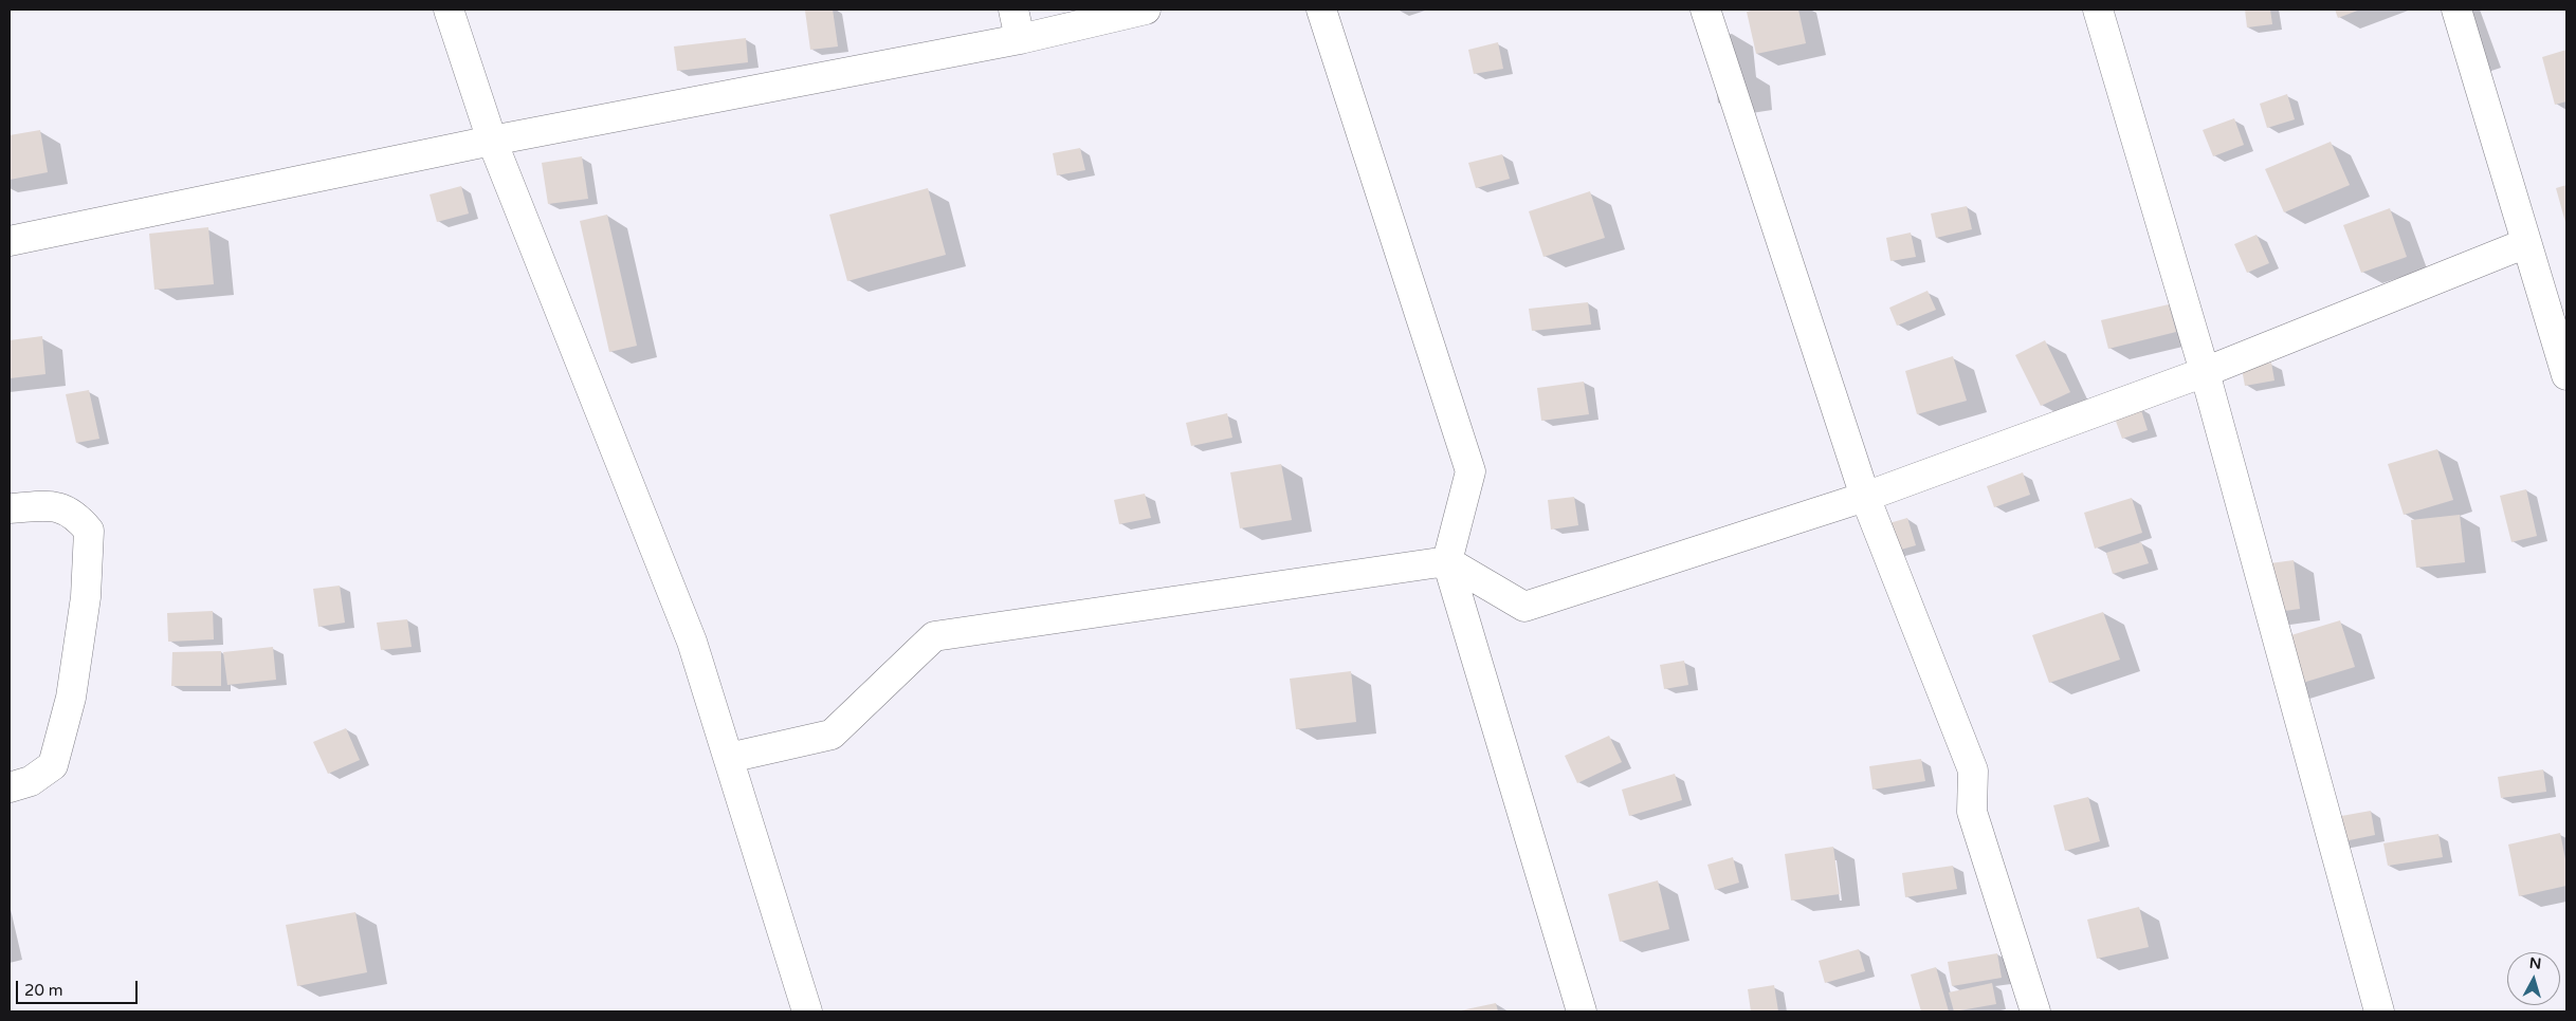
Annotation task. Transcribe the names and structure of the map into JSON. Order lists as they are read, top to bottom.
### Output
{
  "scale_bar": "20 m",
  "north": "top"
}
